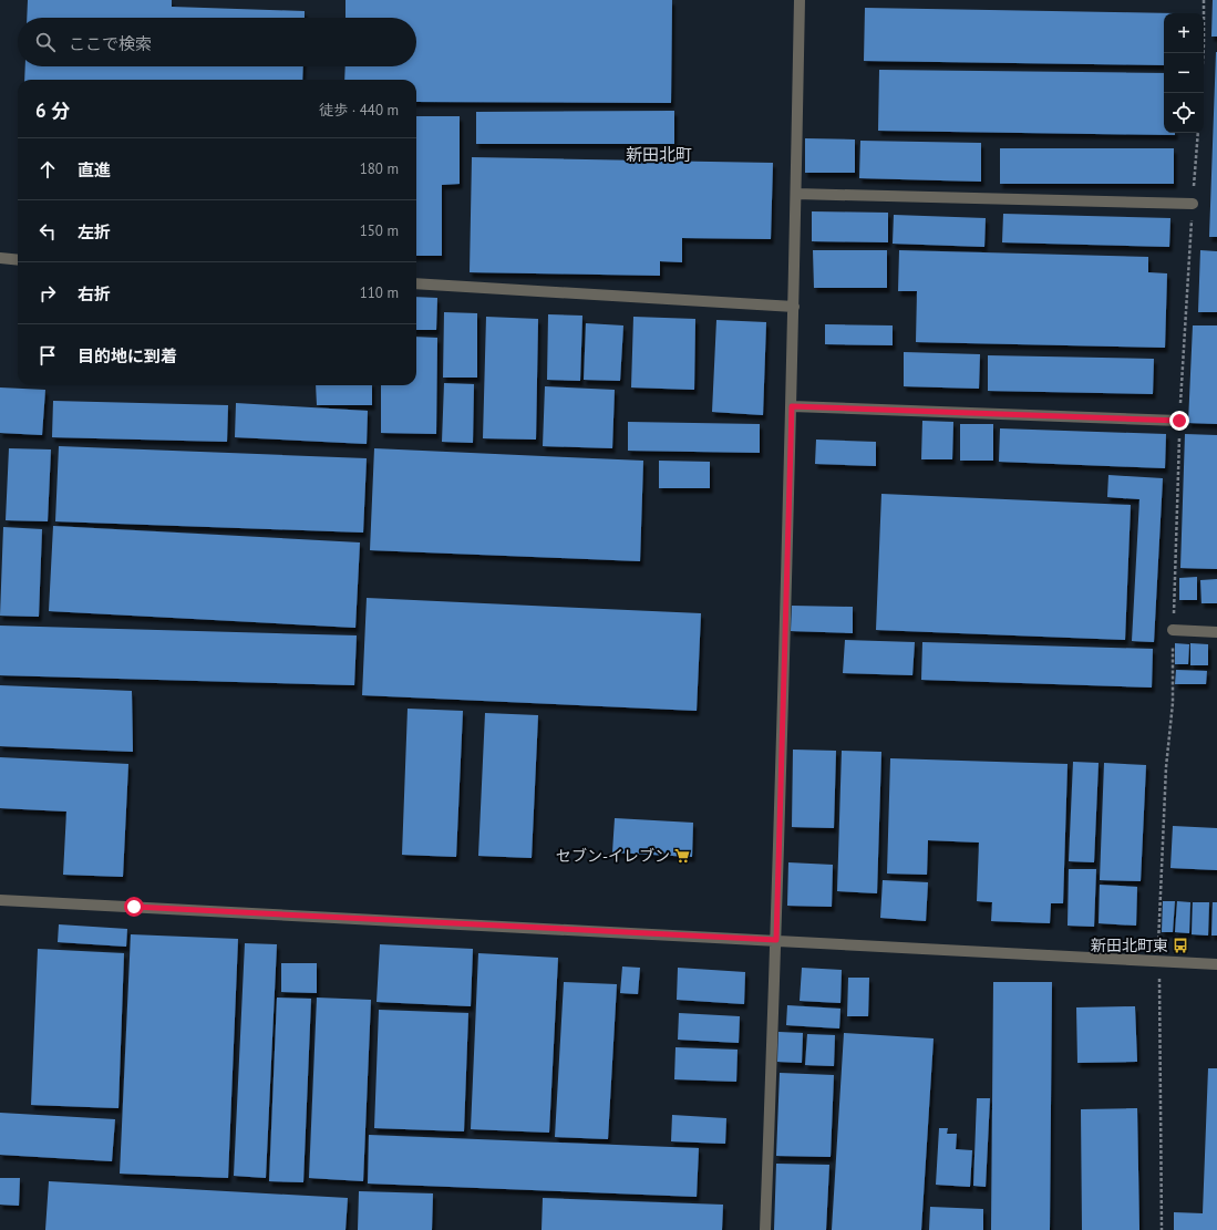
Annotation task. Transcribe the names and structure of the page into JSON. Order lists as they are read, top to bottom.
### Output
{
  "districts": ["新田北町"],
  "places": {
    "supermarket": ["セブン-イレブン"],
    "bus stop": ["新田北町東"]
  },
  "page": {
    "map_buttons": ["+", "−"],
    "search": "ここで検索",
    "heading": ["6 分", "徒歩 · 440 m"],
    "list": [
      ["直進", "180 m"],
      ["左折", "150 m"],
      ["右折", "110 m"],
      "目的地に到着"
    ]
  }
}
